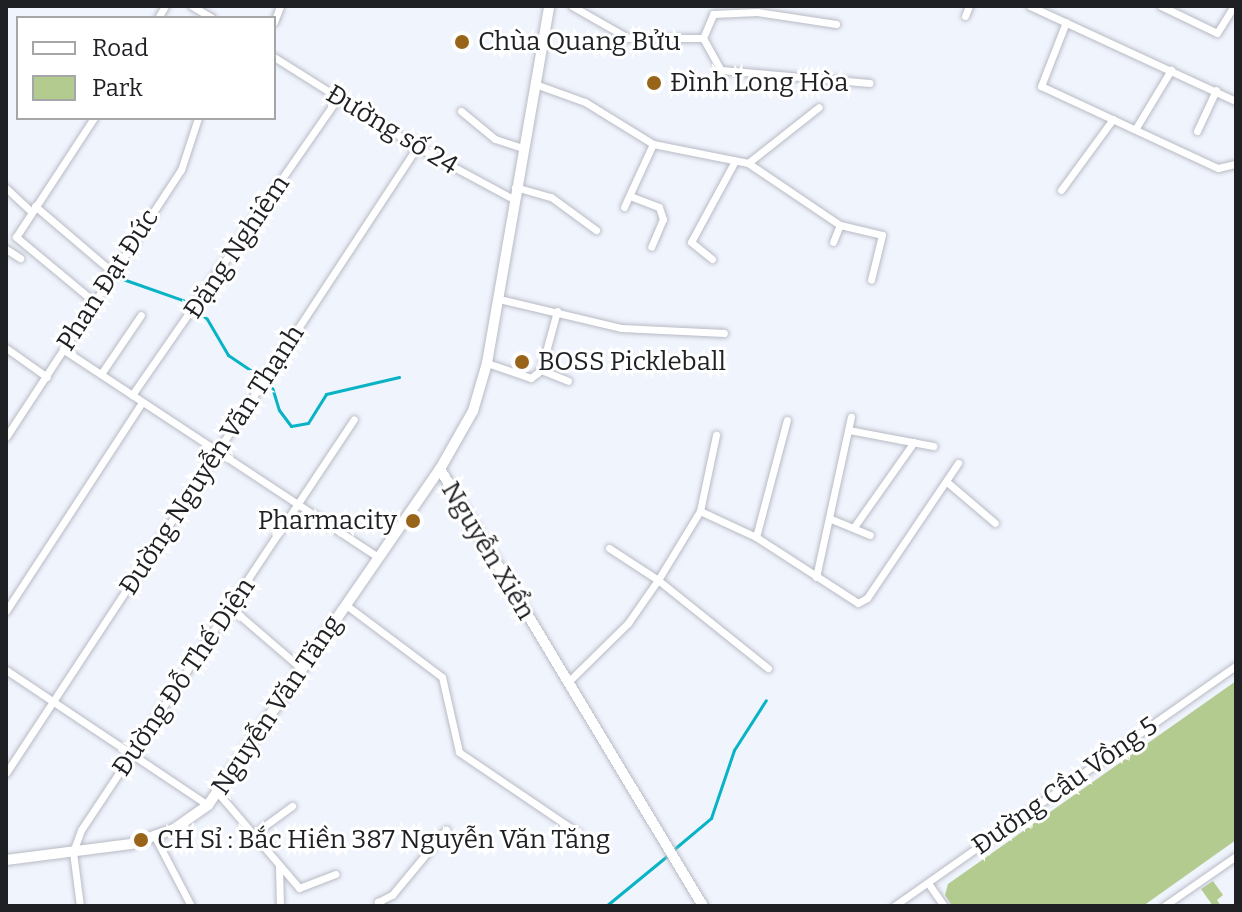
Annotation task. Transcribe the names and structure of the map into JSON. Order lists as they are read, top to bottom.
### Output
{
  "streets": {
    "main road": ["Nguyễn Xiển", "Nguyễn Văn Tăng"],
    "street": [
      "Đường số 24",
      "Đặng Nghiêm",
      "Phan Đạt Đức",
      "Đường Nguyễn Văn Thạnh",
      "Đường Đỗ Thế Diện",
      "Đường Cầu Vồng 5"
    ]
  },
  "crossings": [
    ["Đường số 24", "Đặng Nghiêm"],
    ["Đường số 24", "Đường Nguyễn Văn Thạnh"],
    ["Đường số 24", "Nguyễn Xiển"],
    ["Nguyễn Xiển", "Nguyễn Văn Tăng"],
    ["Đường Đỗ Thế Diện", "Nguyễn Văn Tăng"]
  ],
  "places": [
    "Chùa Quang Bửu",
    "Đình Long Hòa",
    "BOSS Pickleball",
    "Pharmacity",
    "CH Sỉ : Bắc Hiền 387 Nguyễn Văn Tăng"
  ],
  "legend": ["Road", "Park"]
}
